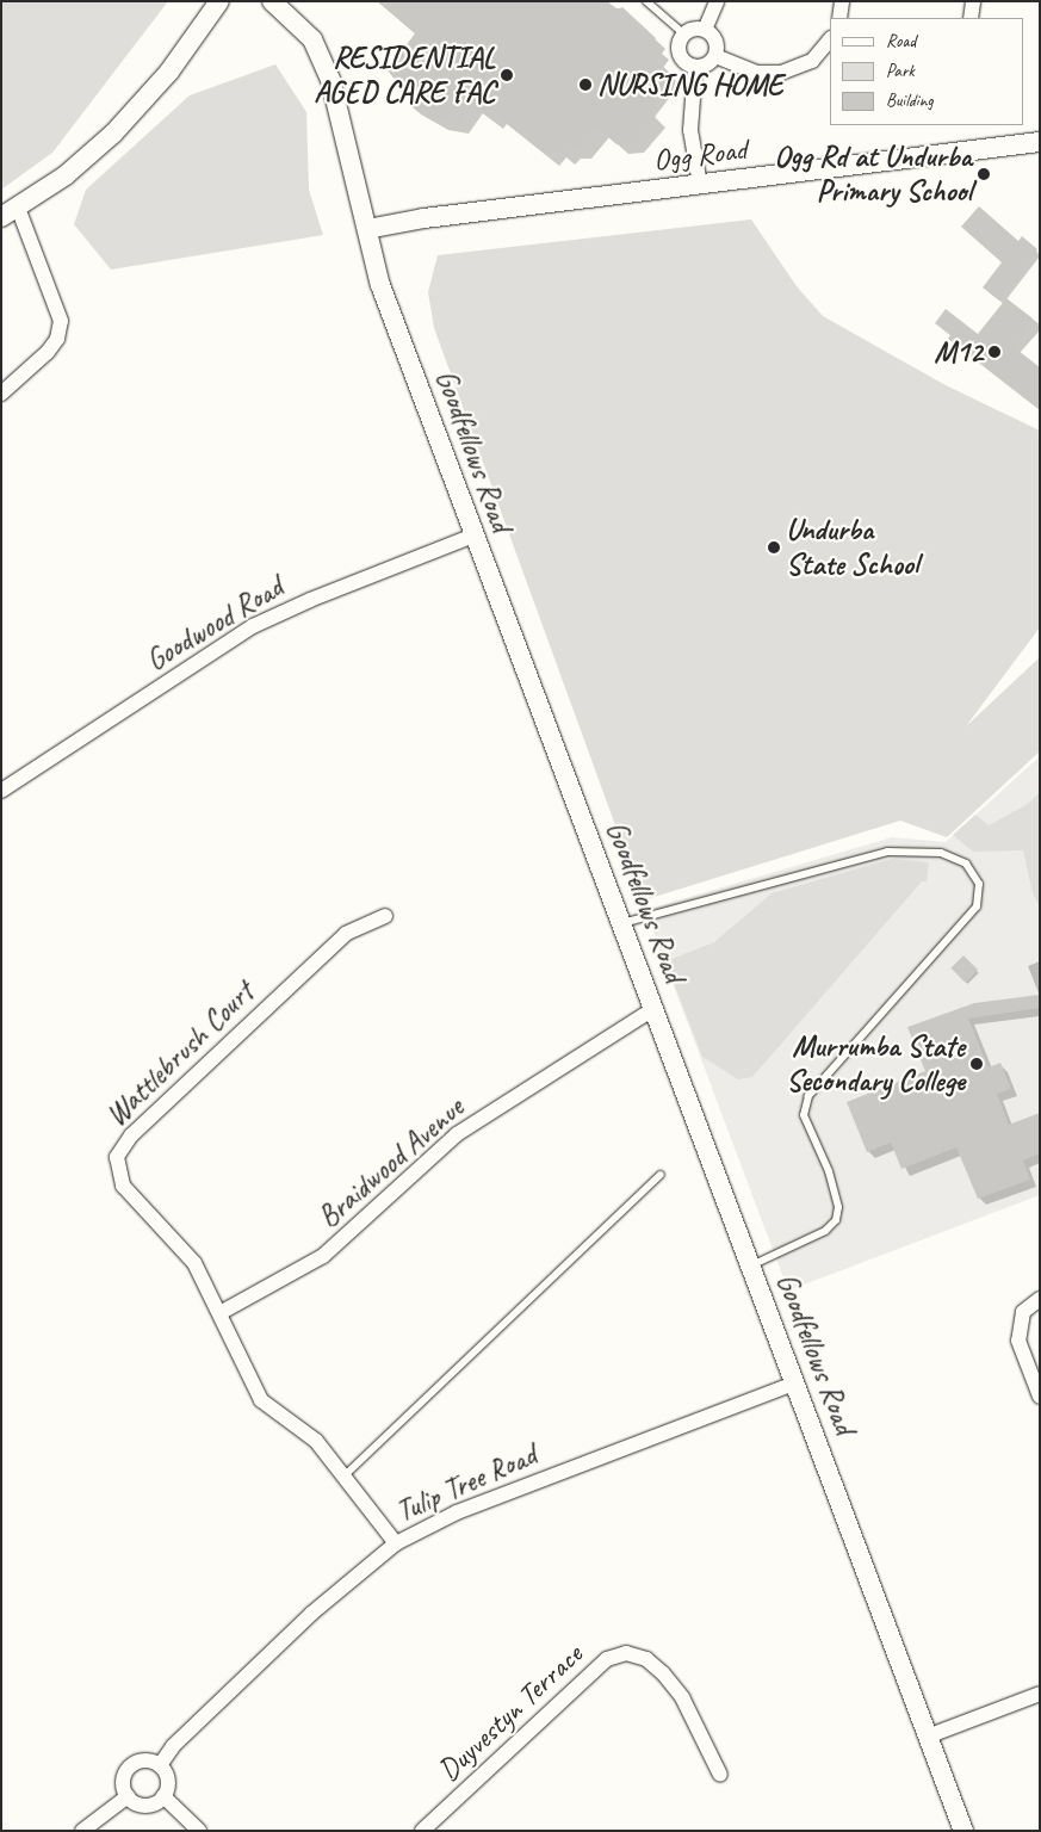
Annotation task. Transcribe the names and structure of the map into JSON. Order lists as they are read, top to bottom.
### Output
{
  "streets": {
    "street": [
      "Ogg Road",
      "Goodfellows Road",
      "Goodwood Road",
      "Wattlebrush Court",
      "Braidwood Avenue",
      "Tulip Tree Road",
      "Duyvestyn Terrace"
    ]
  },
  "crossings": [
    ["Ogg Road", "Goodfellows Road"],
    ["Goodfellows Road", "Goodwood Road"],
    ["Goodfellows Road", "Braidwood Avenue"],
    ["Goodfellows Road", "Tulip Tree Road"],
    ["Wattlebrush Court", "Braidwood Avenue"],
    ["Wattlebrush Court", "Tulip Tree Road"]
  ],
  "places": [
    "RESIDENTIAL AGED CARE FAC",
    "NURSING HOME",
    "Ogg Rd at Undurba Primary School",
    "M12",
    "Undurba State School",
    "Murrumba State Secondary College"
  ],
  "legend": ["Road", "Park", "Building"]
}
